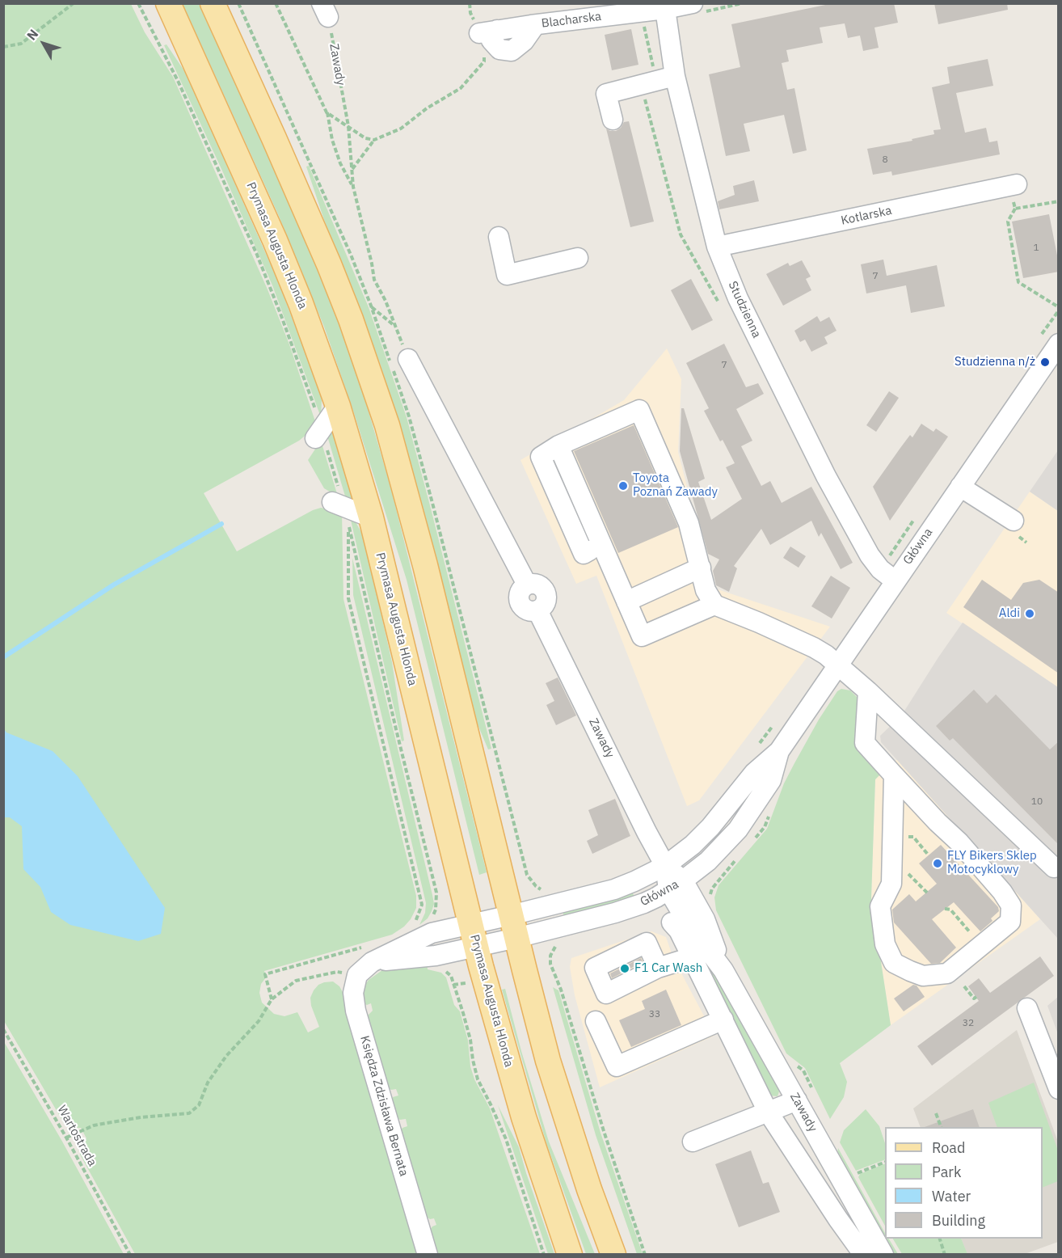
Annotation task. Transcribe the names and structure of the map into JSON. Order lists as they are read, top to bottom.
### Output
{
  "streets": {
    "main road": ["Prymasa Augusta Hlonda"],
    "street": [
      "Blacharska",
      "Zawady",
      "Kotlarska",
      "Studzienna",
      "Główna",
      "Księdza Zdzisława Bernata"
    ],
    "path": ["Wartostrada"]
  },
  "crossings": [
    ["Blacharska", "Studzienna"],
    ["Zawady", "Główna"],
    ["Kotlarska", "Studzienna"],
    ["Prymasa Augusta Hlonda", "Główna"],
    ["Studzienna", "Główna"]
  ],
  "places": [
    "Studzienna n/ż",
    "Toyota Poznań Zawady",
    "Aldi",
    "FLY Bikers Sklep Motocyklowy",
    "F1 Car Wash"
  ],
  "house_numbers": [
    "8",
    "1",
    "7",
    "7",
    "10",
    "33",
    "32"
  ],
  "legend": [
    "Road",
    "Park",
    "Water",
    "Building"
  ],
  "north": "top left"
}
